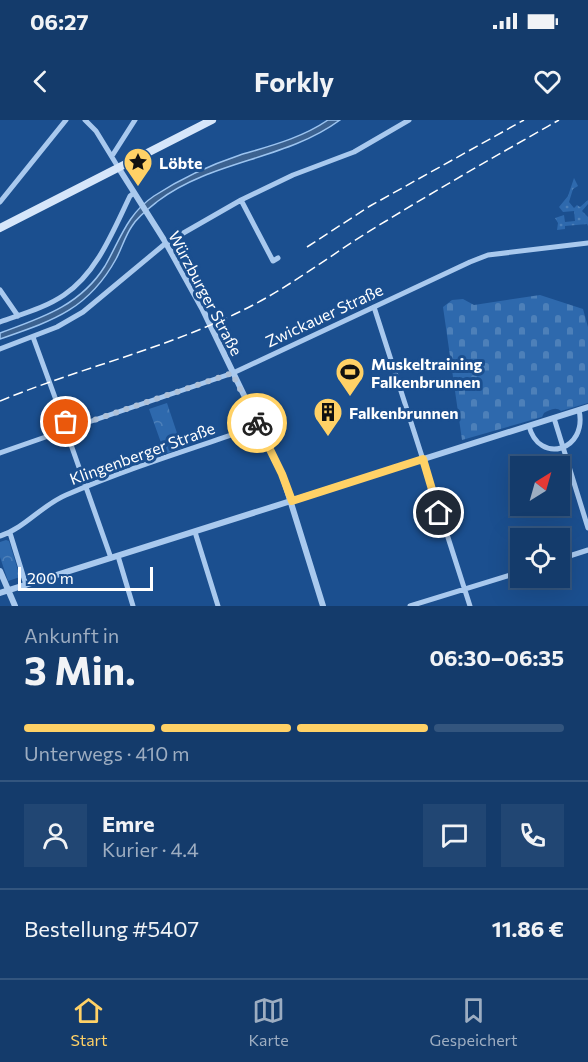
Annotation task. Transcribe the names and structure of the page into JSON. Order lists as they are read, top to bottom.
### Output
{
  "streets": {
    "street": ["Würzburger Straße", "Zwickauer Straße", "Klingenberger Straße"]
  },
  "crossings": [
    ["Würzburger Straße", "Zwickauer Straße"],
    ["Würzburger Straße", "Klingenberger Straße"]
  ],
  "places": {
    "place": ["Löbte"],
    "sports": ["Muskeltraining Falkenbrunnen"],
    "building": ["Falkenbrunnen"]
  },
  "scale_bar": "200 m",
  "north": "top right",
  "page": {
    "status": "06:27",
    "header": "Forkly",
    "scale": "200 m",
    "heading": ["3 Min.", "Ankunft in", "06:30–06:35"],
    "panel": [
      "Emre",
      "Kurier · 4.4",
      "Bestellung #5407",
      "11.86 €"
    ],
    "bar": "Unterwegs · 410 m",
    "tabs": ["Start", "Karte", "Gespeichert"]
  }
}
